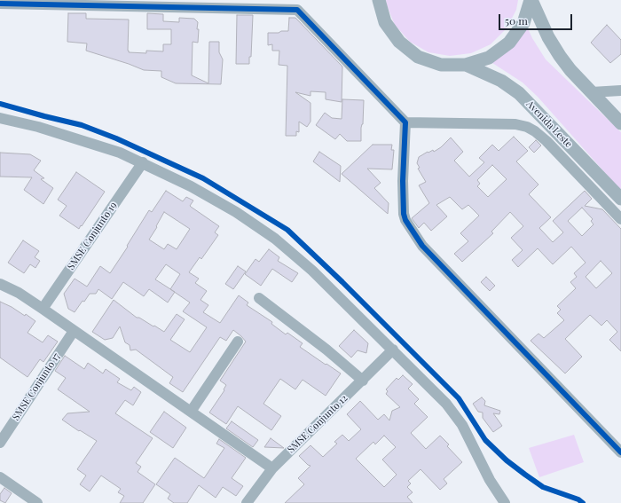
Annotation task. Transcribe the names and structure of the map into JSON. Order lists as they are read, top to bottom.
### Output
{
  "streets": {
    "main road": ["Avenida Leste"],
    "street": ["SMSE Conjunto 19", "SMSE Conjunto 17", "SMSE Conjunto 12"]
  },
  "scale_bar": "50 m"
}
